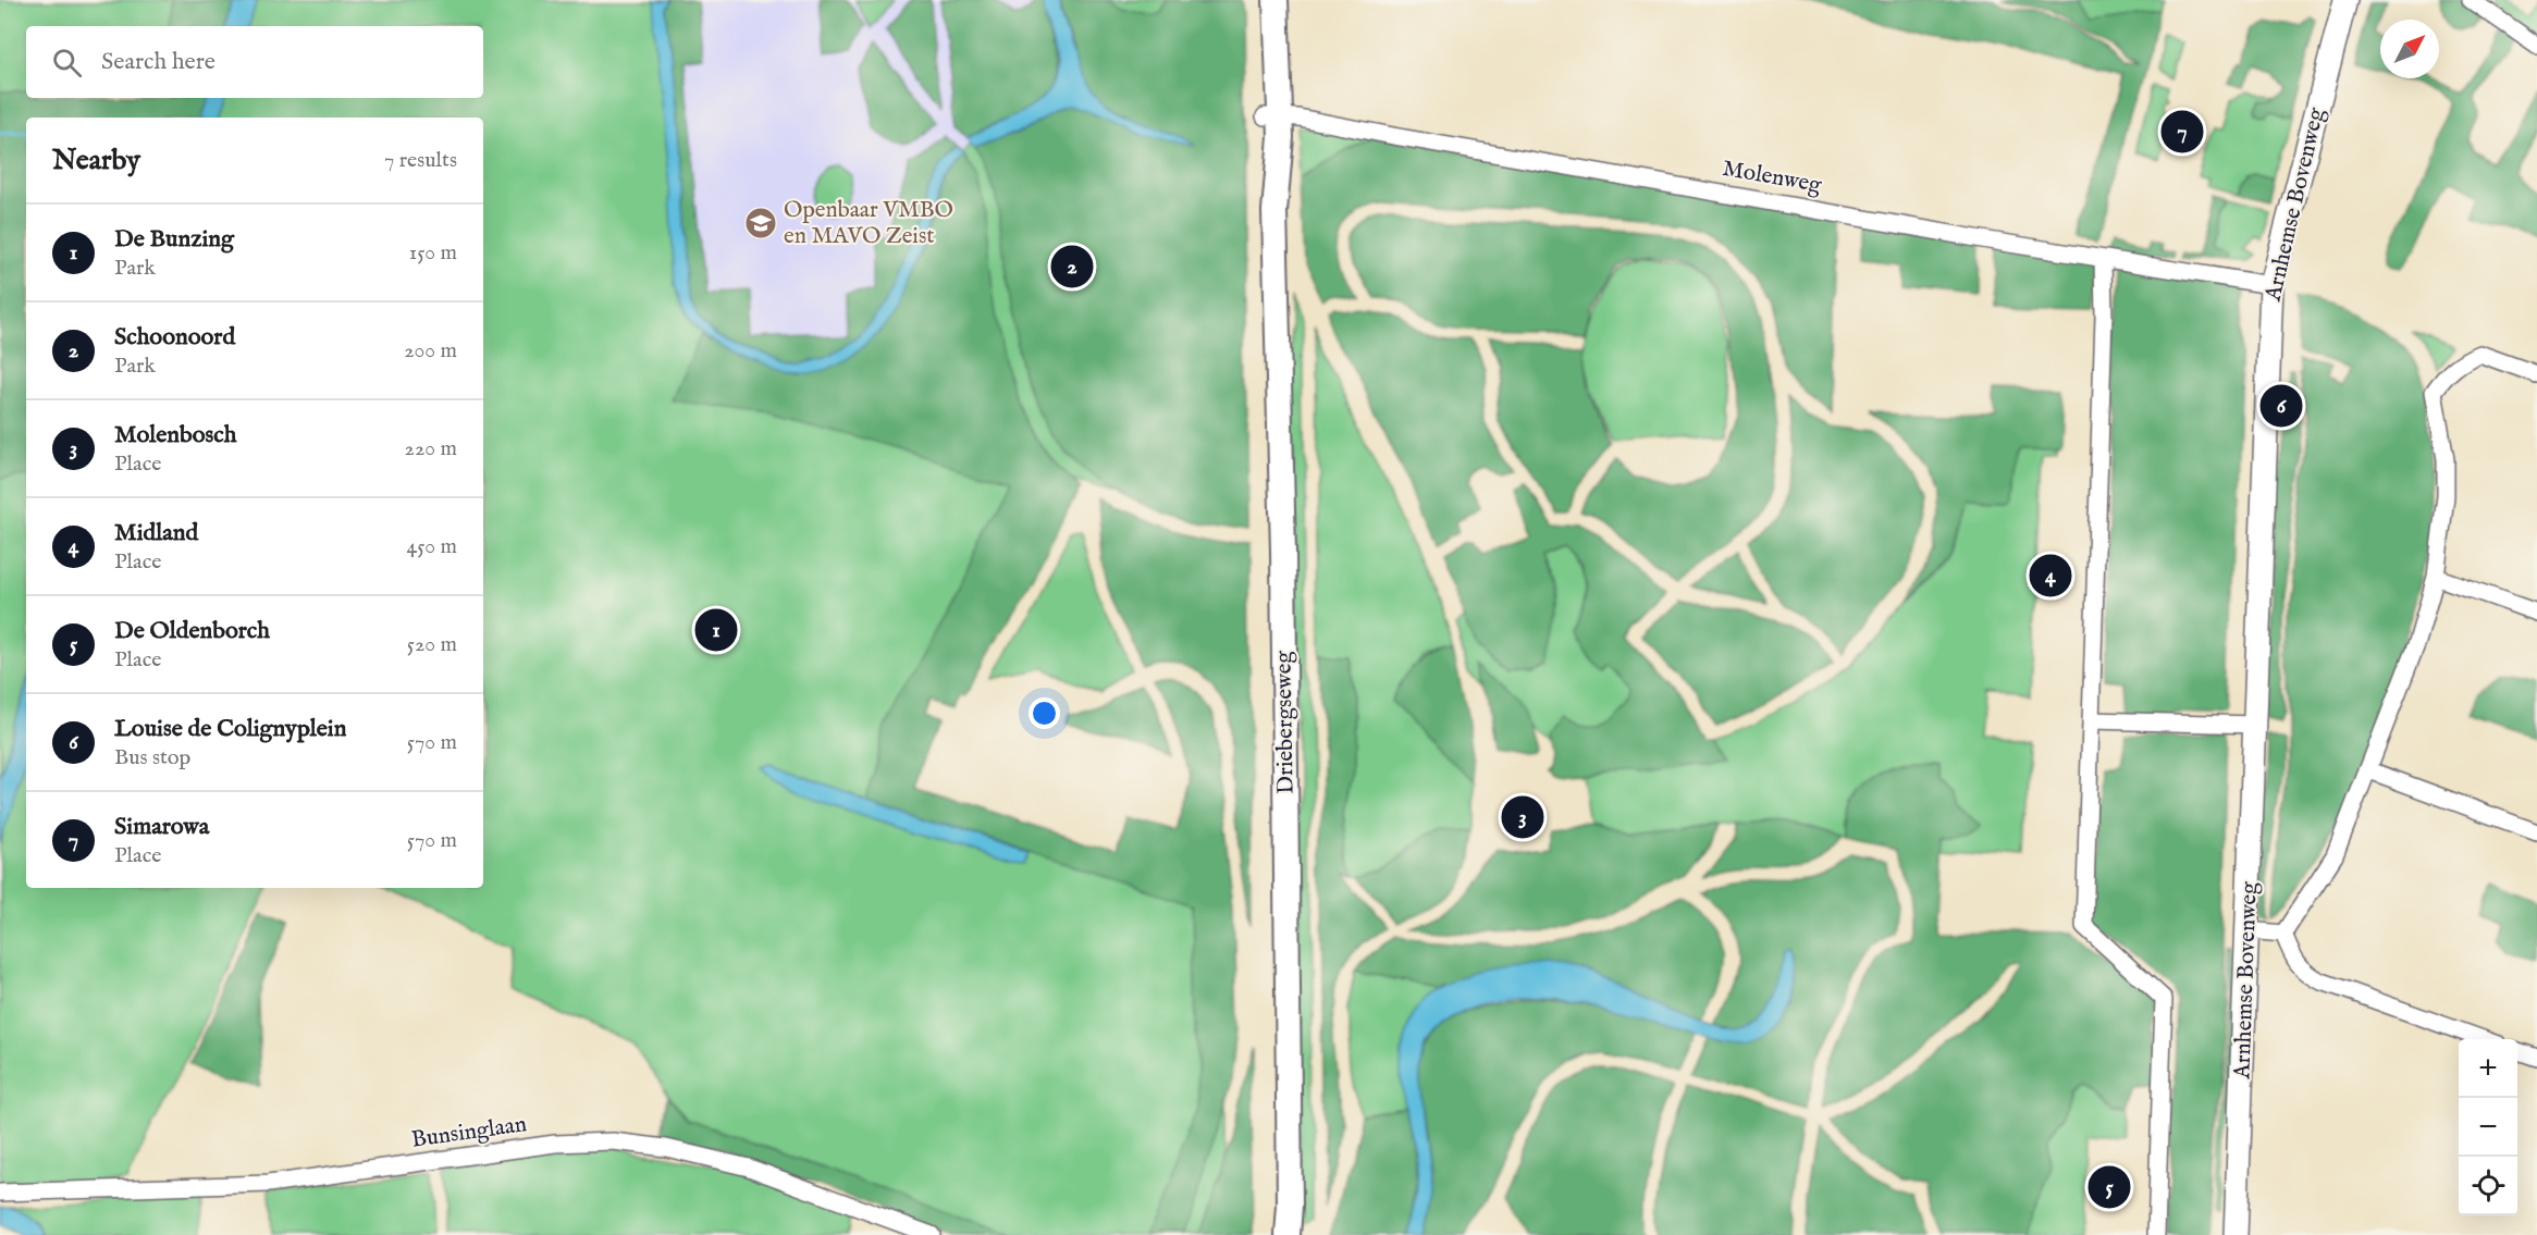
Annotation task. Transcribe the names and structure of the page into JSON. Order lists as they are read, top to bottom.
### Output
{
  "streets": {
    "main road": ["Arnhemse Bovenweg", "Driebergseweg"],
    "street": ["Molenweg", "Bunsinglaan"]
  },
  "crossings": [
    ["Molenweg", "Arnhemse Bovenweg"],
    ["Molenweg", "Driebergseweg"]
  ],
  "places": {
    "school or university": ["Openbaar VMBO en MAVO Zeist"]
  },
  "north": "top right",
  "page": {
    "search": "Search here",
    "pins": [
      "7",
      "2",
      "6",
      "4",
      "1",
      "3",
      "5"
    ],
    "heading": ["Nearby", "7 results"],
    "list": [
      {
        "mark": "1",
        "name": "De Bunzing",
        "note": "Park",
        "value": "150 m"
      },
      {
        "mark": "2",
        "name": "Schoonoord",
        "note": "Park",
        "value": "200 m"
      },
      {
        "mark": "3",
        "name": "Molenbosch",
        "note": "Place",
        "value": "220 m"
      },
      {
        "mark": "4",
        "name": "Midland",
        "note": "Place",
        "value": "450 m"
      },
      {
        "mark": "5",
        "name": "De Oldenborch",
        "note": "Place",
        "value": "520 m"
      },
      {
        "mark": "6",
        "name": "Louise de Colignyplein",
        "note": "Bus stop",
        "value": "570 m"
      },
      {
        "mark": "7",
        "name": "Simarowa",
        "note": "Place",
        "value": "570 m"
      }
    ],
    "map_buttons": ["+", "−"]
  }
}
